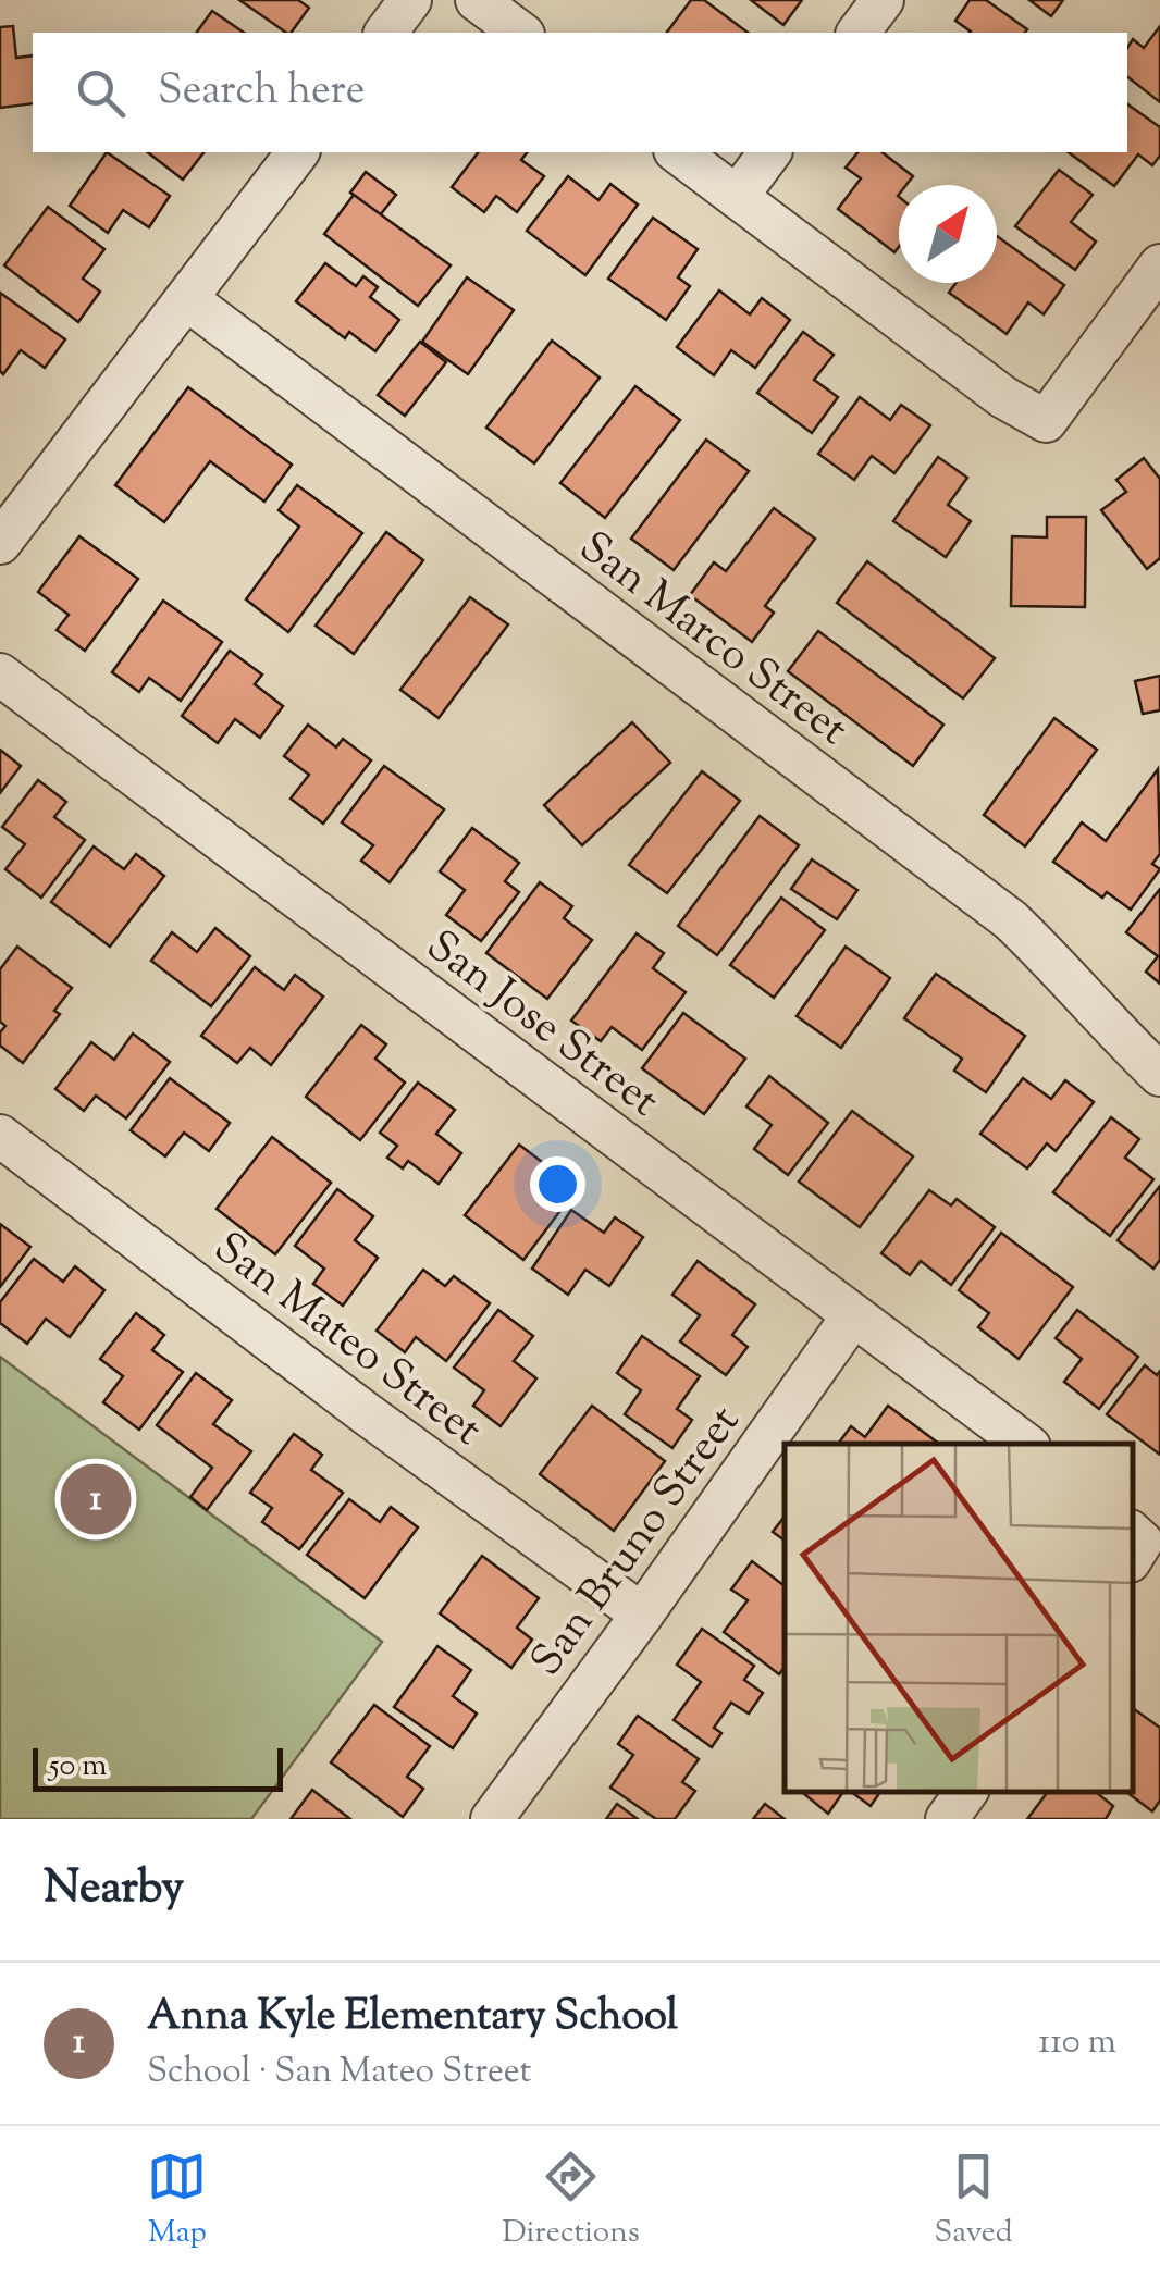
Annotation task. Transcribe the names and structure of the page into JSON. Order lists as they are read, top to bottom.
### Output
{
  "streets": {
    "street": [
      "San Marco Street",
      "San Jose Street",
      "San Mateo Street",
      "San Bruno Street"
    ]
  },
  "crossings": [
    ["San Jose Street", "San Bruno Street"],
    ["San Mateo Street", "San Bruno Street"]
  ],
  "scale_bar": "50 m",
  "north": "top right",
  "page": {
    "search": "Search here",
    "pins": "1",
    "scale": "50 m",
    "heading": "Nearby",
    "list": [
      {
        "mark": "1",
        "name": "Anna Kyle Elementary School",
        "note": "School · San Mateo Street",
        "value": "110 m"
      }
    ],
    "nav": ["Map", "Directions", "Saved"]
  }
}
